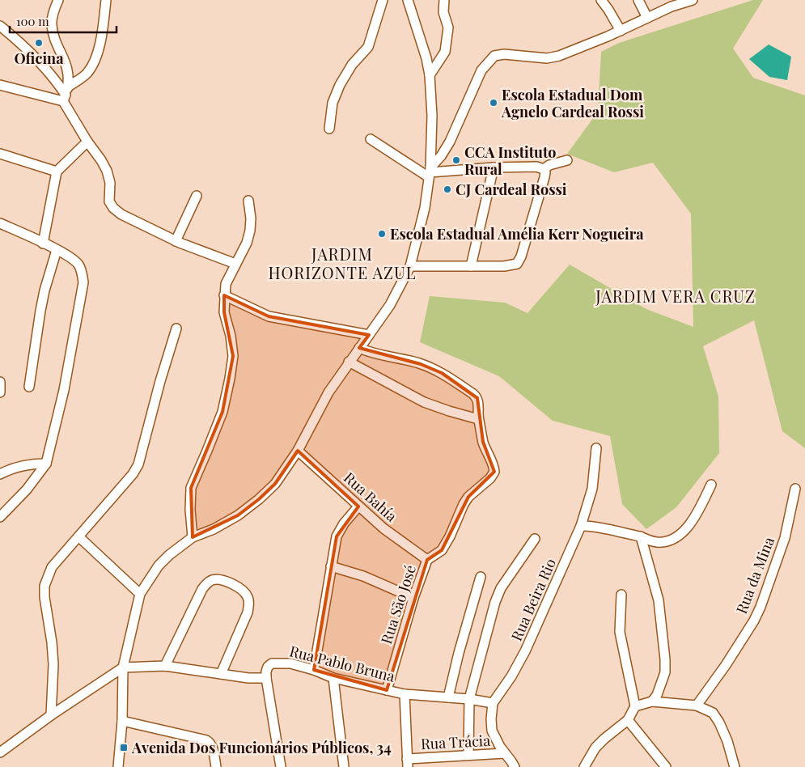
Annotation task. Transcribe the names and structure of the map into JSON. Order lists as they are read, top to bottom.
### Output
{
  "streets": {
    "street": [
      "Rua Bahía",
      "Rua da Mina",
      "Rua Beira Rio",
      "Rua São José",
      "Rua Pablo Bruna",
      "Rua Trácia"
    ]
  },
  "crossings": [
    ["Rua Bahía", "Rua São José"],
    ["Rua Beira Rio", "Rua Pablo Bruna"],
    ["Rua São José", "Rua Pablo Bruna"]
  ],
  "districts": ["JARDIM HORIZONTE AZUL", "JARDIM VERA CRUZ"],
  "places": {
    "other": [
      "Oficina",
      "Escola Estadual Dom Agnelo Cardeal Rossi",
      "CCA Instituto Rural",
      "CJ Cardeal Rossi",
      "Escola Estadual Amélia Kerr Nogueira"
    ],
    "transit": ["Avenida Dos Funcionários Públicos, 34"]
  },
  "scale_bar": "100 m"
}
